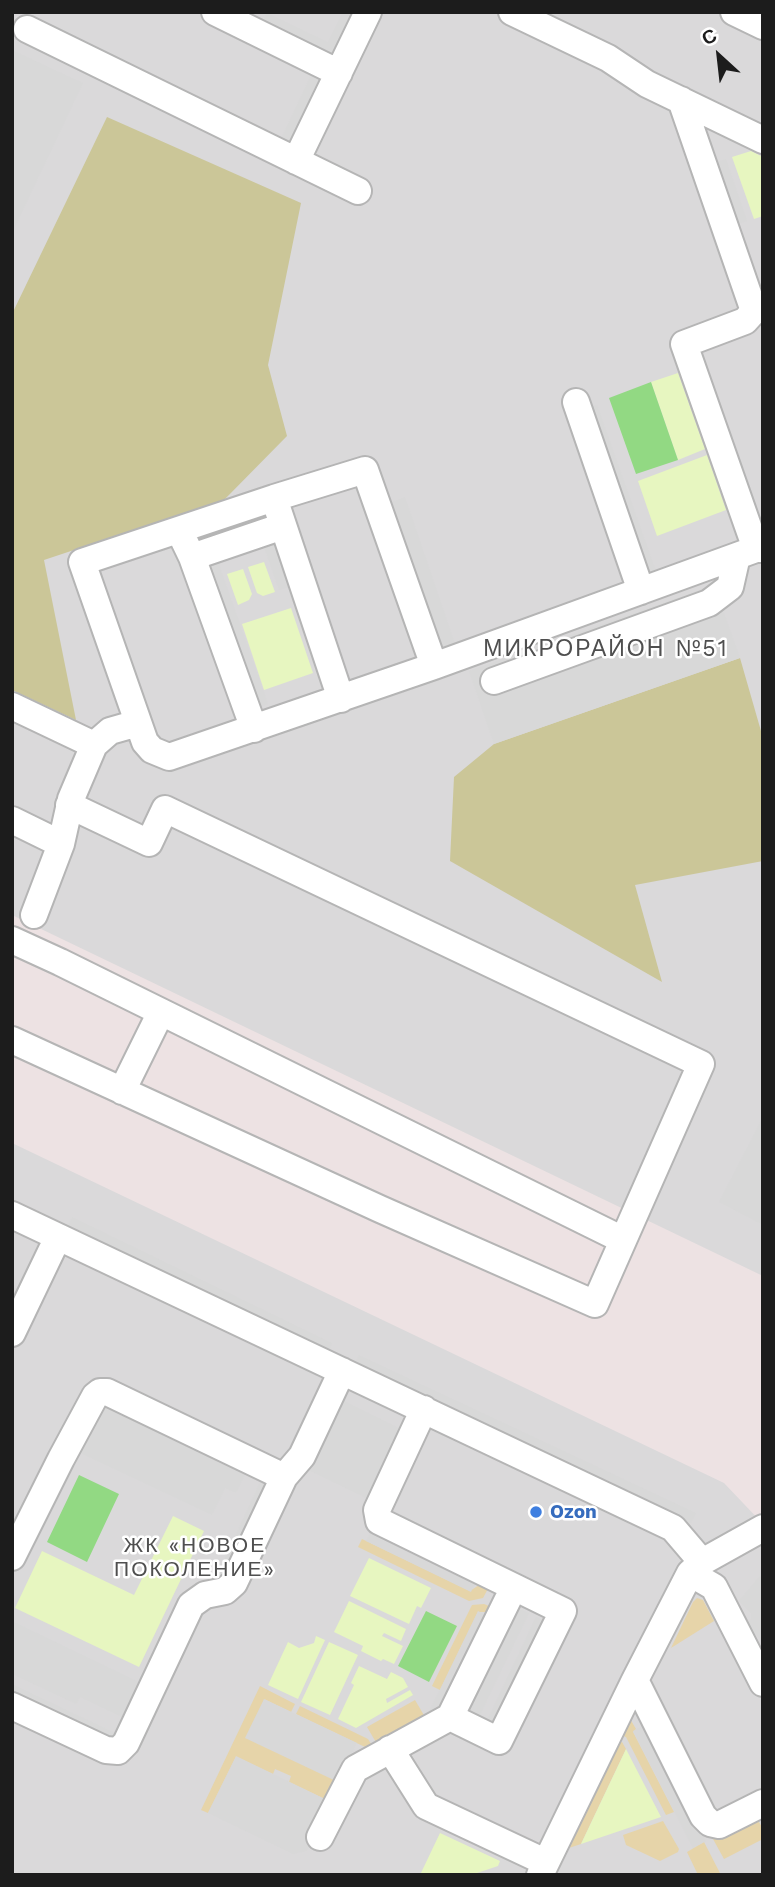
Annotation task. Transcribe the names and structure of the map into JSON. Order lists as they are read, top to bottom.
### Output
{
  "districts": ["МИКРОРАЙОН №51", "ЖК «НОВОЕ ПОКОЛЕНИЕ»"],
  "places": ["Ozon"],
  "north": "top left"
}
